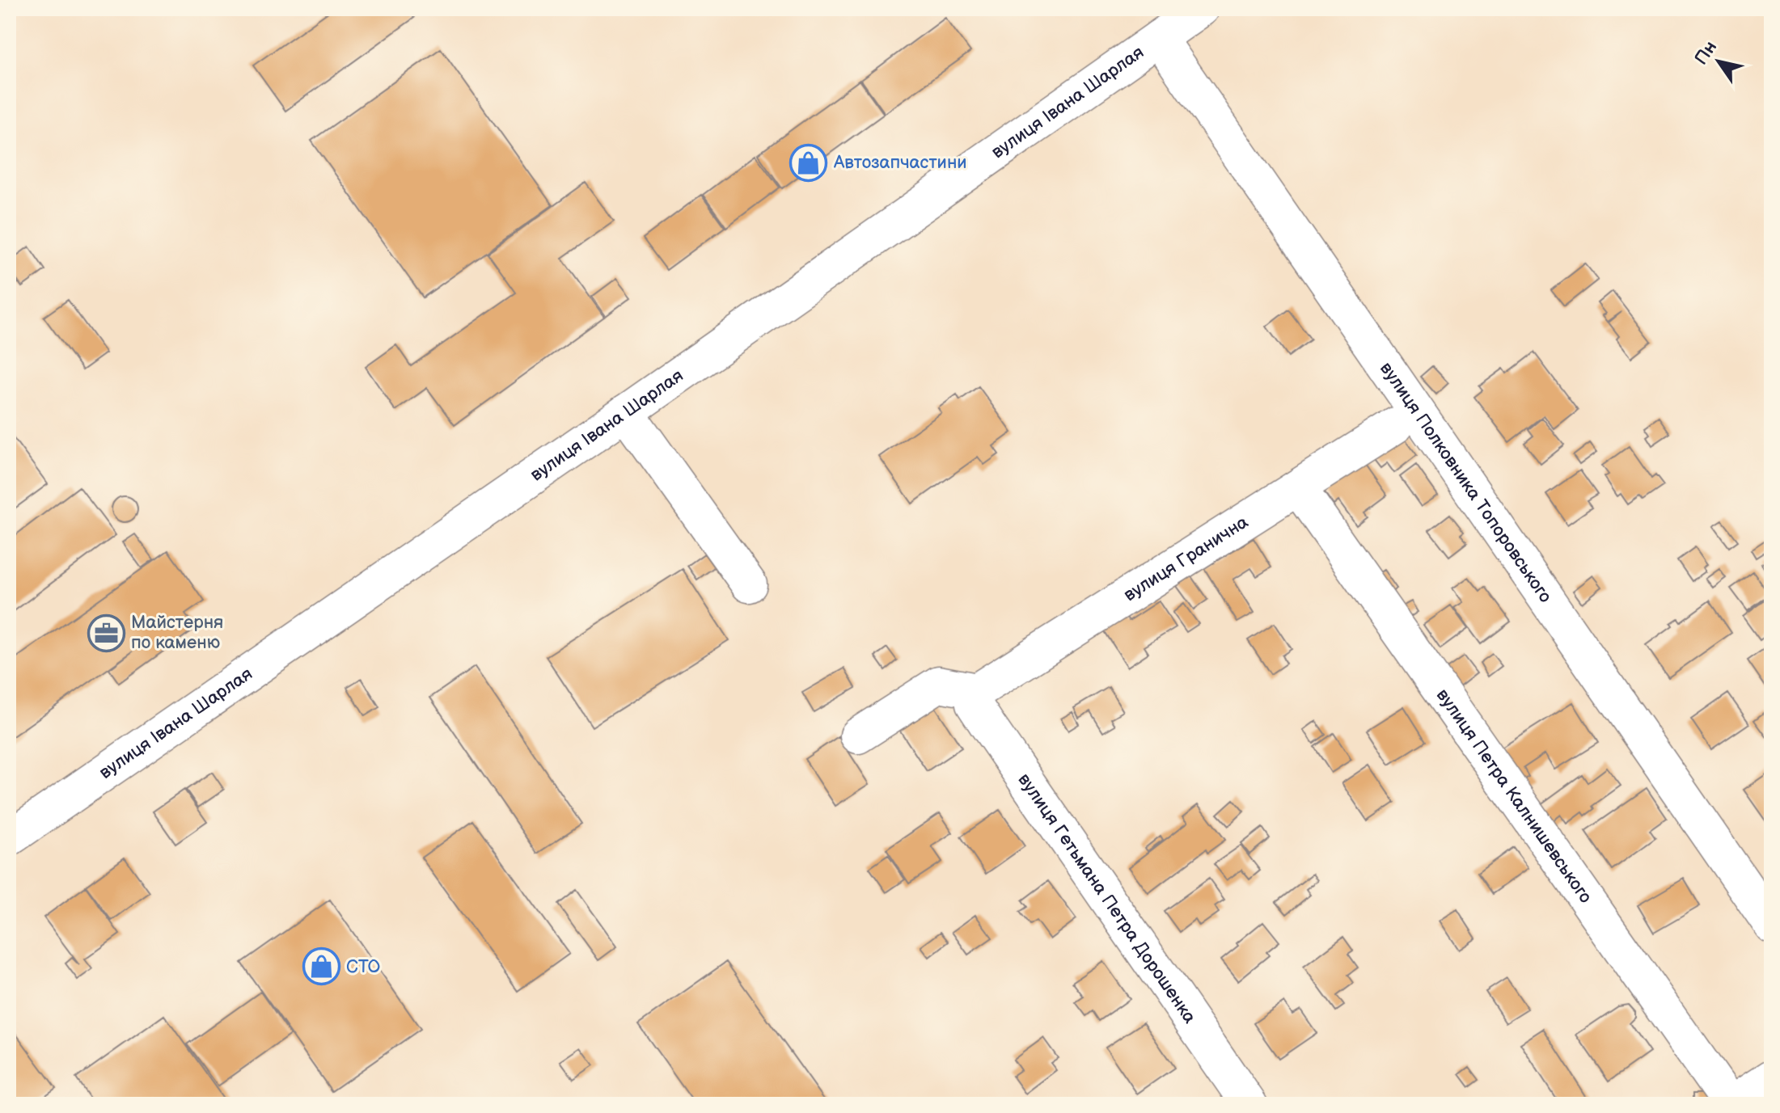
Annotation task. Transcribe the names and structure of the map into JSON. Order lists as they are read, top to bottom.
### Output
{
  "streets": {
    "street": [
      "вулиця Івана Шарлая",
      "вулиця Полковника Топоровського",
      "вулиця Гранична",
      "вулиця Петра Калнишевського",
      "вулиця Гетьмана Петра Дорошенка"
    ]
  },
  "crossings": [
    ["вулиця Івана Шарлая", "вулиця Полковника Топоровського"],
    ["вулиця Гранична", "вулиця Петра Калнишевського"],
    ["вулиця Гранична", "вулиця Гетьмана Петра Дорошенка"]
  ],
  "places": {
    "shop": ["Автозапчастини", "СТО"],
    "office": ["Майстерня по каменю"]
  },
  "north": "top left"
}
